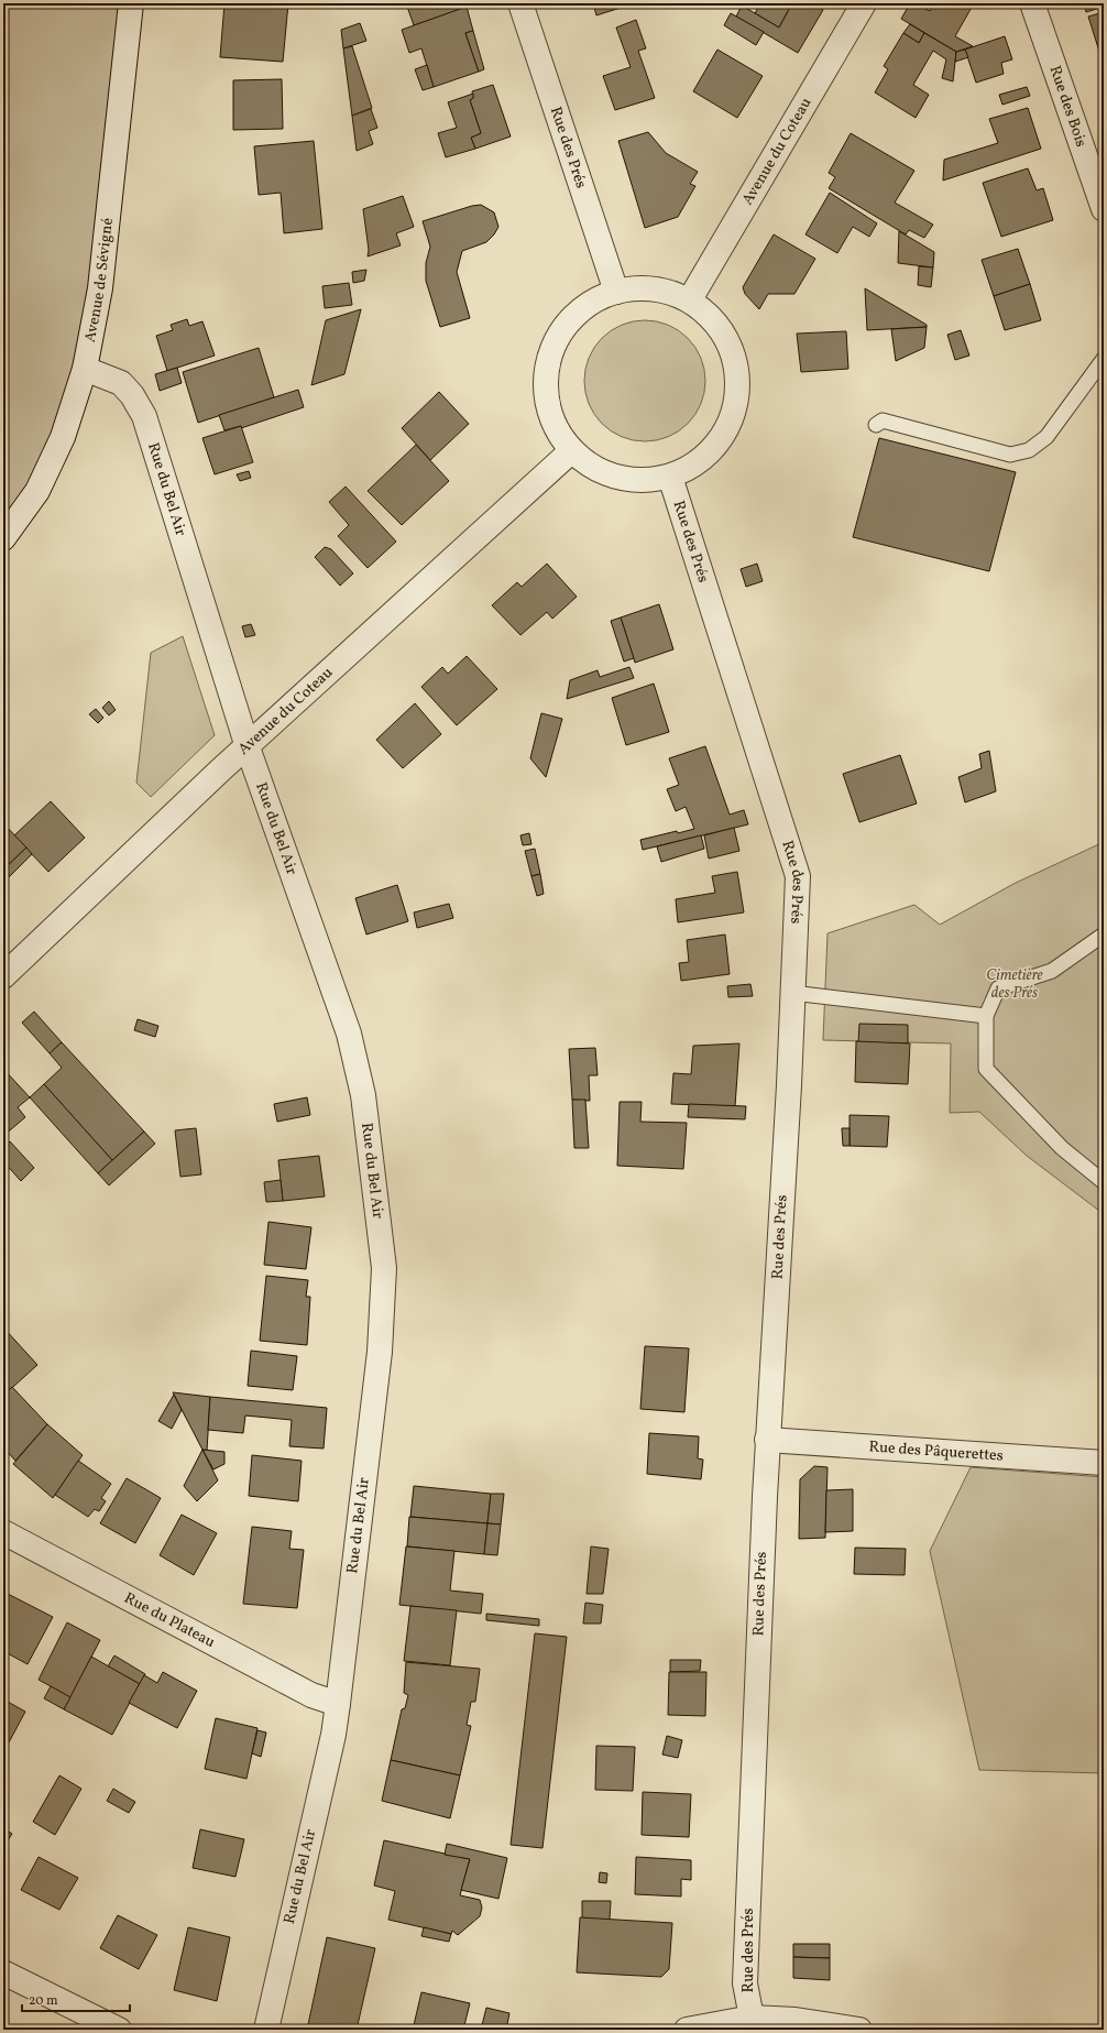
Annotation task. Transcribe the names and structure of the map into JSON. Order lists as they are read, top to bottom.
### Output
{
  "streets": {
    "street": [
      "Rue des Bois",
      "Rue des Prés",
      "Avenue du Coteau",
      "Avenue de Sévigné",
      "Rue du Bel Air",
      "Rue des Pâquerettes",
      "Rue du Plateau"
    ]
  },
  "crossings": [
    ["Rue des Prés", "Rue des Pâquerettes"],
    ["Avenue du Coteau", "Rue du Bel Air"],
    ["Avenue de Sévigné", "Rue du Bel Air"],
    ["Rue du Bel Air", "Rue du Plateau"]
  ],
  "parks": ["Cimetière des Prés"],
  "scale_bar": "20 m"
}
